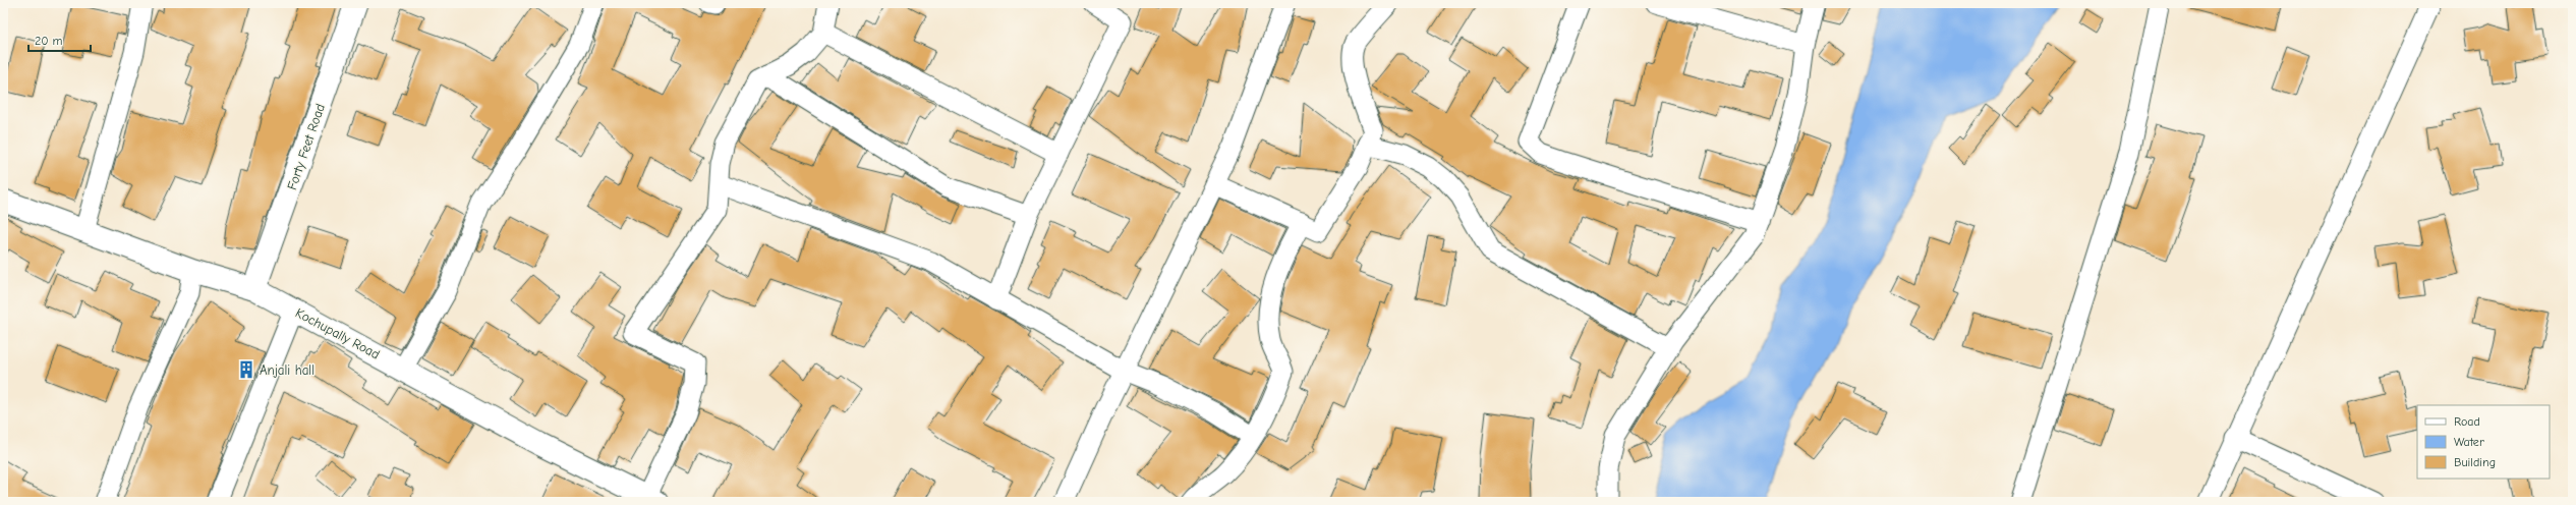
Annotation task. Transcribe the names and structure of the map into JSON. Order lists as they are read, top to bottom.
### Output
{
  "streets": {
    "main road": ["Forty Feet Road", "Kochupally Road"]
  },
  "crossings": [
    ["Forty Feet Road", "Kochupally Road"]
  ],
  "places": {
    "building": ["Anjali hall"]
  },
  "legend": ["Road", "Water", "Building"],
  "scale_bar": "20 m"
}
